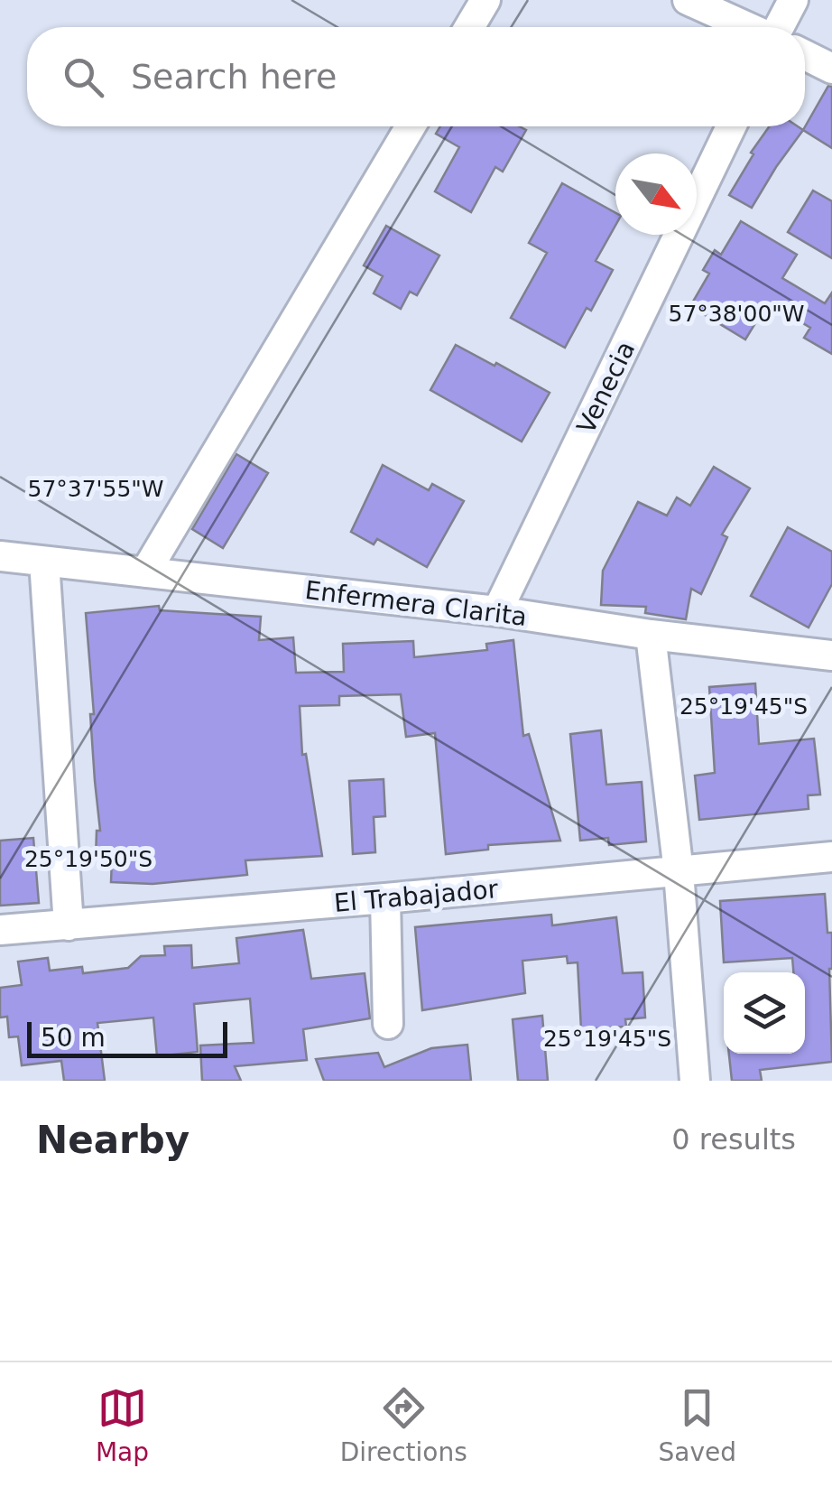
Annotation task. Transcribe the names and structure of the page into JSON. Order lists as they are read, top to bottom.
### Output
{
  "streets": {
    "street": ["Venecia", "Enfermera Clarita", "El Trabajador"]
  },
  "crossings": [
    ["Venecia", "Enfermera Clarita"]
  ],
  "scale_bar": "50 m",
  "north": "bottom right",
  "page": {
    "search": "Search here",
    "scale": "50 m",
    "heading": ["Nearby", "0 results"],
    "nav": ["Map", "Directions", "Saved"]
  },
  "coordinates": [
    "57°38'00\"W",
    "57°37'55\"W",
    "25°19'45\"S",
    "25°19'50\"S"
  ]
}
